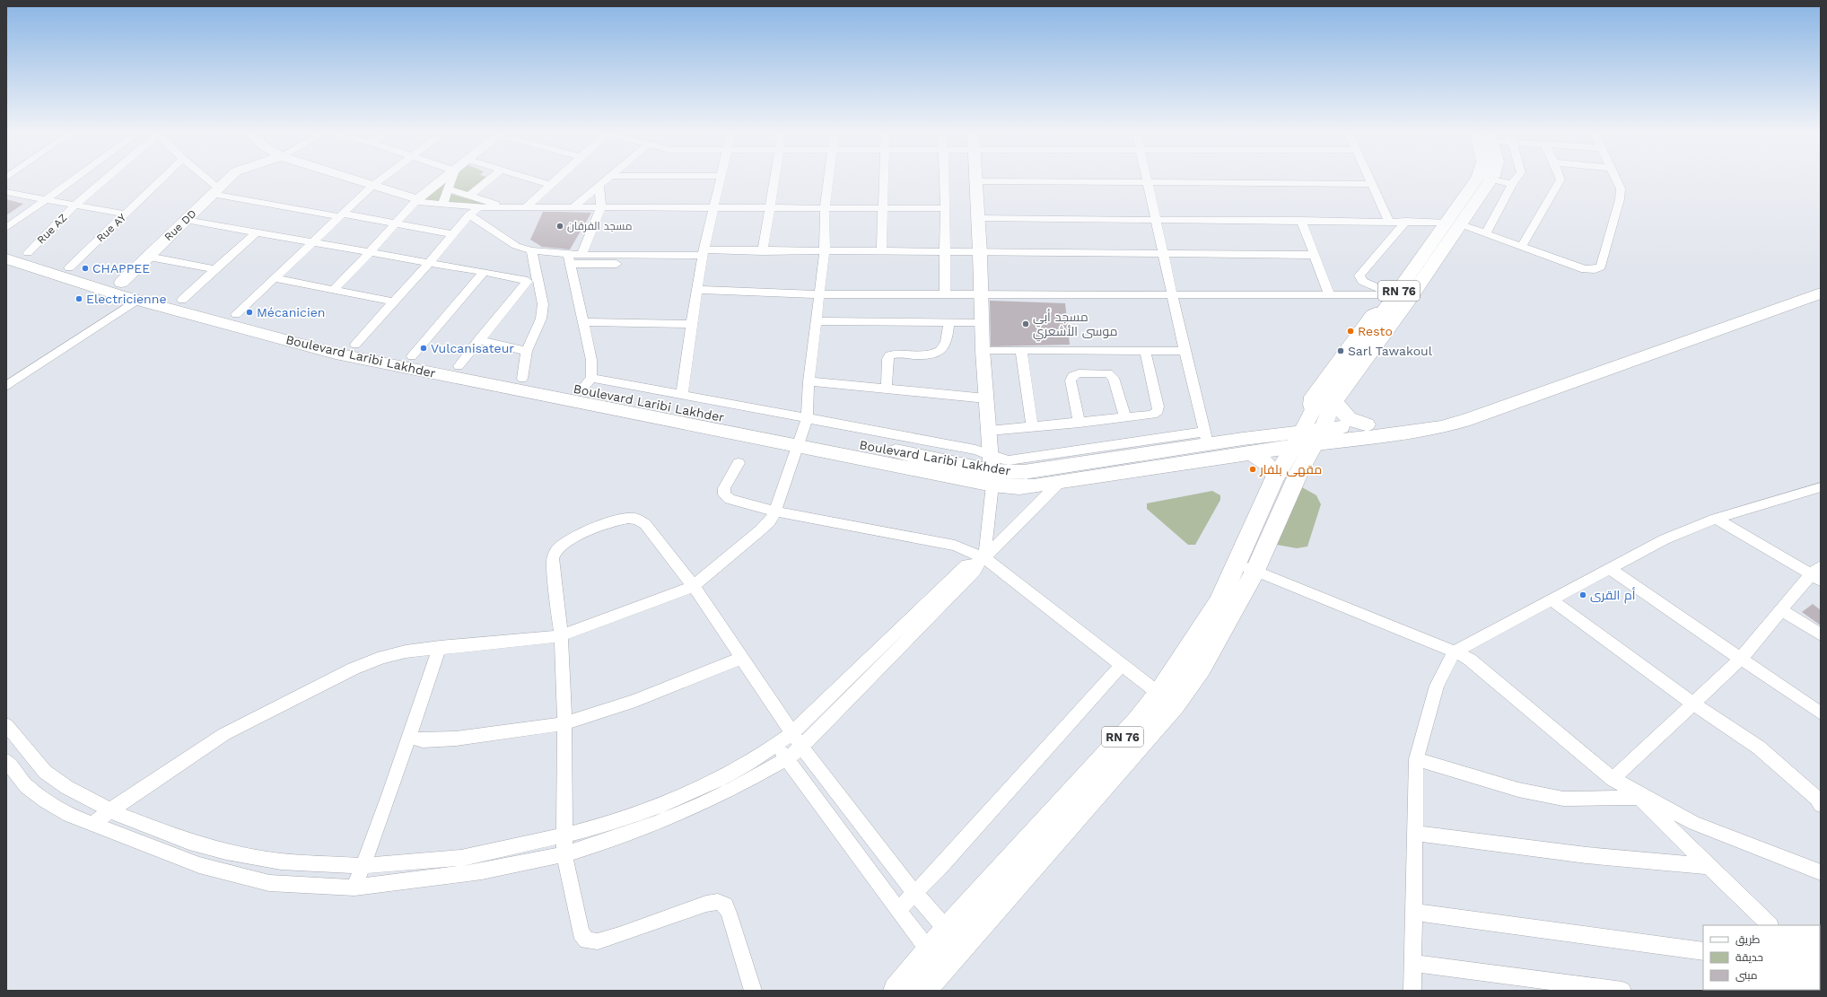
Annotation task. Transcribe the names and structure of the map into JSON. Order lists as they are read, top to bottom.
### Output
{
  "streets": {
    "highway": ["RN 76"],
    "main road": ["Boulevard Laribi Lakhder"],
    "street": ["Rue DD", "Rue AY", "Rue AZ"]
  },
  "crossings": [
    ["Rue DD", "Boulevard Laribi Lakhder"],
    ["Rue AY", "Boulevard Laribi Lakhder"],
    ["Rue AZ", "Boulevard Laribi Lakhder"],
    ["RN 76", "Boulevard Laribi Lakhder"]
  ],
  "places": [
    "مسجد الفرقان",
    "CHAPPEE",
    "Electricienne",
    "Mécanicien",
    "مسجد أبي موسى الأشعري",
    "Resto",
    "Vulcanisateur",
    "Sarl Tawakoul",
    "مقهى بلفار",
    "أم القرى"
  ],
  "legend": ["طريق", "حديقة", "مبنى"]
}
